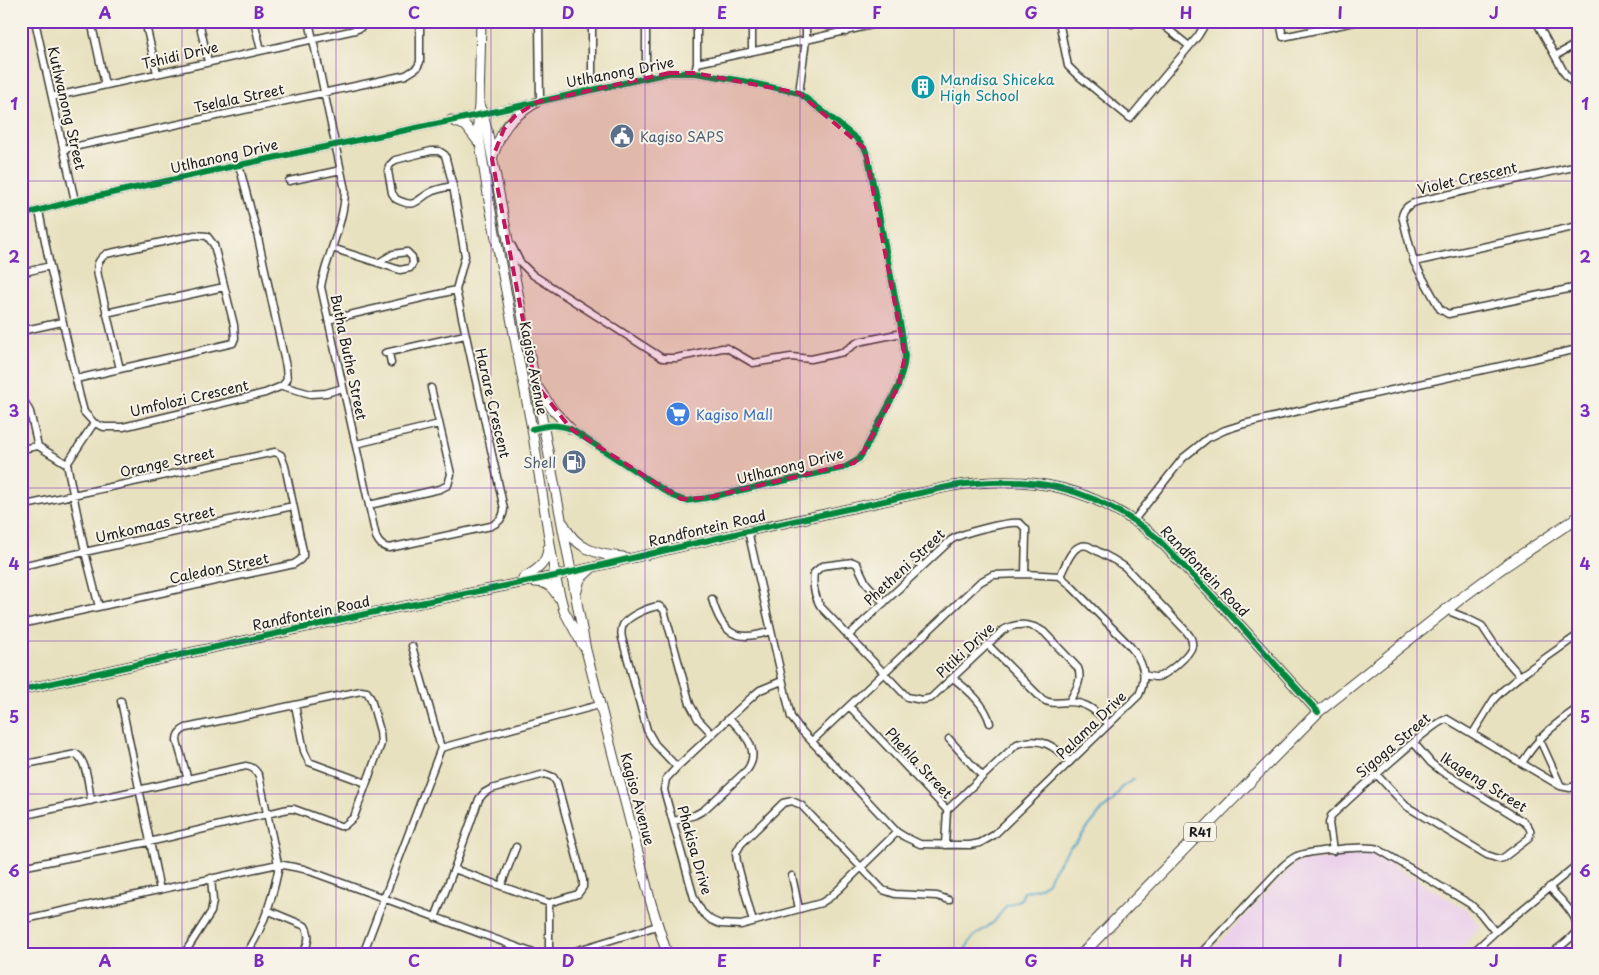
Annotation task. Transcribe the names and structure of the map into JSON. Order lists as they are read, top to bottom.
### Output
{
  "streets": {
    "main road": ["R41"],
    "street": [
      "Tshidi Drive",
      "Utlhanong Drive",
      "Tselala Street",
      "Kutlwanong Street",
      "Violet Crescent",
      "Butha Buthe Street",
      "Kagiso Avenue",
      "Umfolozi Crescent",
      "Harare Crescent",
      "Orange Street",
      "Umkomaas Street",
      "Randfontein Road",
      "Phetheni Street",
      "Caledon Street",
      "Pitiki Drive",
      "Palama Drive",
      "Sigoga Street",
      "Phehla Street",
      "Ikageng Street",
      "Phakisa Drive"
    ]
  },
  "crossings": [
    ["Tshidi Drive", "Kutlwanong Street"],
    ["Tshidi Drive", "Butha Buthe Street"],
    ["Utlhanong Drive", "Kutlwanong Street"],
    ["Utlhanong Drive", "Butha Buthe Street"],
    ["Utlhanong Drive", "Kagiso Avenue"],
    ["Tselala Street", "Kutlwanong Street"],
    ["Tselala Street", "Butha Buthe Street"],
    ["Butha Buthe Street", "Harare Crescent"],
    ["Kagiso Avenue", "Randfontein Road"],
    ["Orange Street", "Caledon Street"],
    ["Umkomaas Street", "Caledon Street"],
    ["Randfontein Road", "Palama Drive"],
    ["Randfontein Road", "R41"],
    ["Palama Drive", "Phehla Street"],
    ["Palama Drive", "Phakisa Drive"],
    ["Sigoga Street", "Ikageng Street"]
  ],
  "places": {
    "building": ["Mandisa Shiceka High School"],
    "public building": ["Kagiso SAPS"],
    "supermarket": ["Kagiso Mall"],
    "fuel station": ["Shell"]
  },
  "grid": {
    "columns": [
      "A",
      "B",
      "C",
      "D",
      "E",
      "F",
      "G",
      "H",
      "I",
      "J"
    ],
    "rows": [
      "1",
      "2",
      "3",
      "4",
      "5",
      "6"
    ]
  }
}
